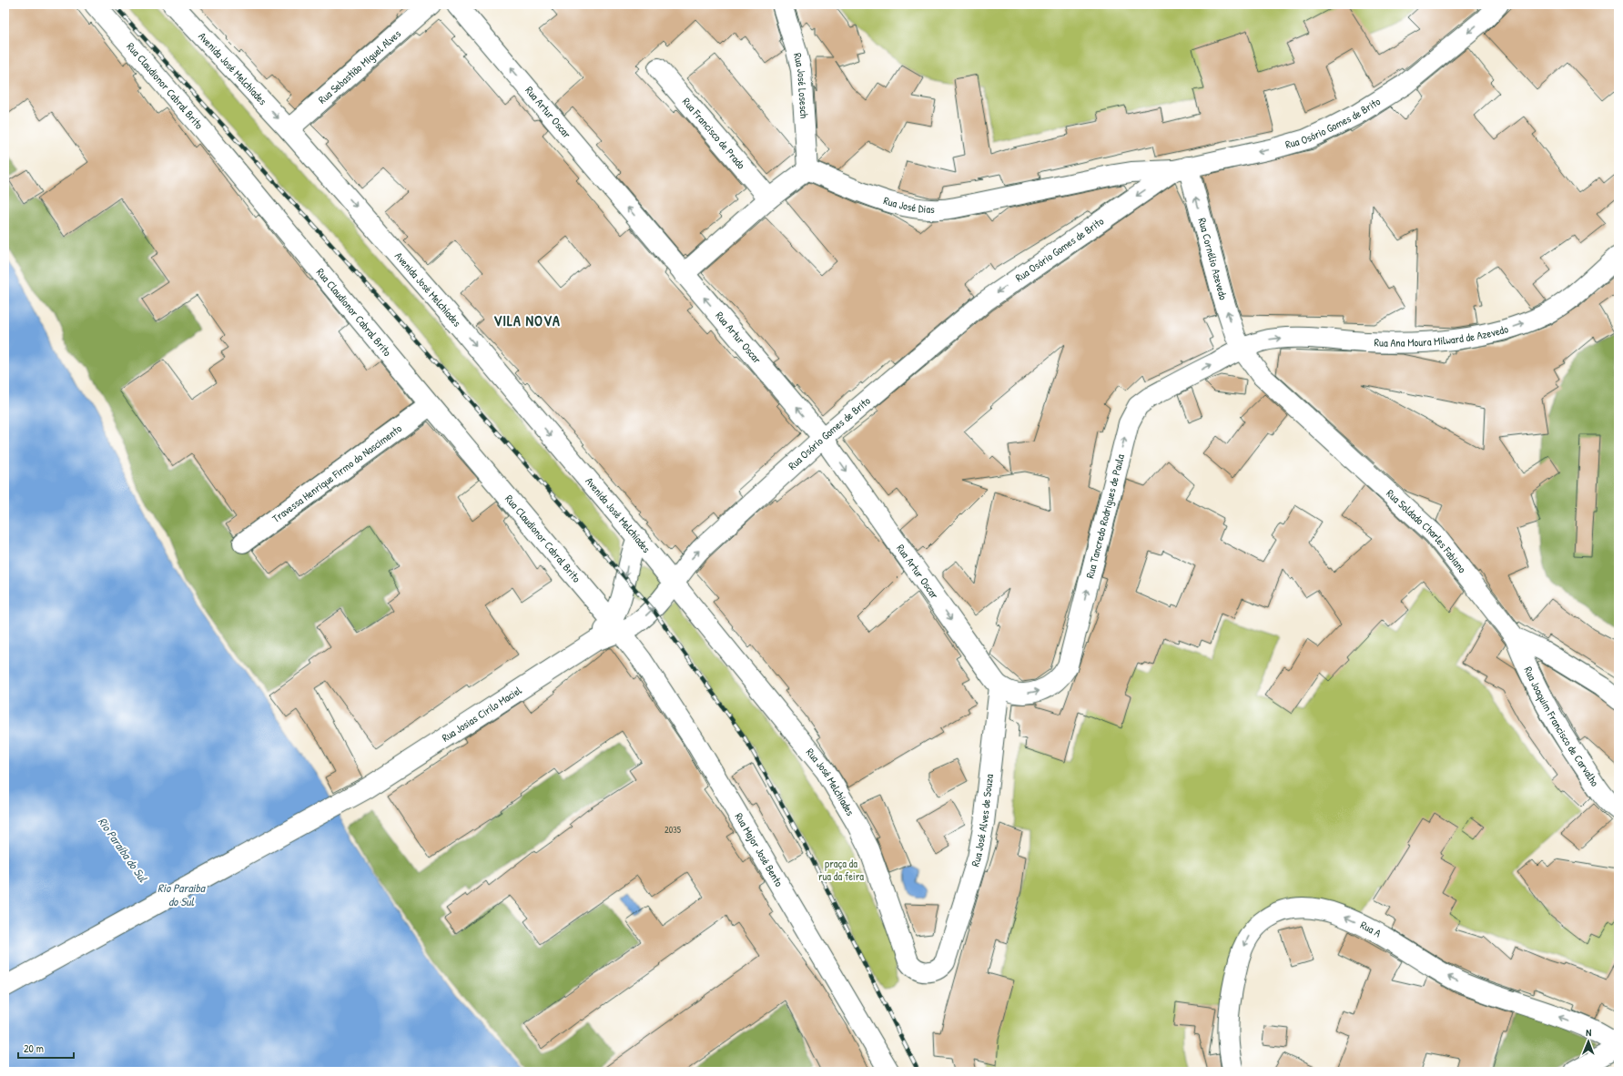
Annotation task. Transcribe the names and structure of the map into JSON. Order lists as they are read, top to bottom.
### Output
{
  "streets": {
    "street": [
      "Rua Sebastião Miguel Alves",
      "Avenida José Melchíades",
      "Rua Claudionor Cabral Brito",
      "Rua José Losesch",
      "Rua Artur Oscar",
      "Rua Osório Gomes de Brito",
      "Rua Francisco de Prado",
      "Rua José Dias",
      "Rua Cornélio Azevedo",
      "Rua Ana Moura Milward de Azevedo",
      "Travessa Henrique Firmo do Nascimento",
      "Rua Tancredo Rodrigues de Paula",
      "Rua Soldado Charles Fabiano",
      "Rua Josias Cirilo Maciel",
      "Rua Joaquim Francisco de Carvalho",
      "Rua José Melchíades",
      "Rua José Alves de Souza",
      "Rua Major José Bento",
      "Rua A"
    ]
  },
  "crossings": [
    ["Rua Sebastião Miguel Alves", "Avenida José Melchíades"],
    ["Avenida José Melchíades", "Rua Osório Gomes de Brito"],
    ["Avenida José Melchíades", "Rua Josias Cirilo Maciel"],
    ["Avenida José Melchíades", "Rua José Melchíades"],
    ["Rua Claudionor Cabral Brito", "Travessa Henrique Firmo do Nascimento"],
    ["Rua Claudionor Cabral Brito", "Rua Josias Cirilo Maciel"],
    ["Rua Claudionor Cabral Brito", "Rua Major José Bento"],
    ["Rua José Losesch", "Rua José Dias"],
    ["Rua Artur Oscar", "Rua Osório Gomes de Brito"],
    ["Rua Artur Oscar", "Rua Tancredo Rodrigues de Paula"],
    ["Rua Artur Oscar", "Rua José Alves de Souza"],
    ["Rua Osório Gomes de Brito", "Rua José Dias"],
    ["Rua Osório Gomes de Brito", "Rua Cornélio Azevedo"],
    ["Rua Osório Gomes de Brito", "Rua Josias Cirilo Maciel"],
    ["Rua Osório Gomes de Brito", "Rua José Melchíades"],
    ["Rua José Dias", "Rua Cornélio Azevedo"],
    ["Rua Cornélio Azevedo", "Rua Ana Moura Milward de Azevedo"],
    ["Rua Cornélio Azevedo", "Rua Tancredo Rodrigues de Paula"],
    ["Rua Cornélio Azevedo", "Rua Soldado Charles Fabiano"],
    ["Rua Ana Moura Milward de Azevedo", "Rua Tancredo Rodrigues de Paula"],
    ["Rua Ana Moura Milward de Azevedo", "Rua Soldado Charles Fabiano"],
    ["Rua Tancredo Rodrigues de Paula", "Rua Soldado Charles Fabiano"],
    ["Rua Tancredo Rodrigues de Paula", "Rua José Alves de Souza"],
    ["Rua Soldado Charles Fabiano", "Rua Joaquim Francisco de Carvalho"],
    ["Rua Josias Cirilo Maciel", "Rua José Melchíades"],
    ["Rua Josias Cirilo Maciel", "Rua Major José Bento"],
    ["Rua José Melchíades", "Rua José Alves de Souza"]
  ],
  "one_way": [
    "Avenida José Melchíades",
    "Rua Cornélio Azevedo",
    "Rua Ana Moura Milward de Azevedo",
    "Rua Tancredo Rodrigues de Paula"
  ],
  "districts": ["VILA NOVA"],
  "water": ["Rio Paraíba do Sul", "Rio Paraiba do Sul"],
  "parks": ["praça da rua da feira"],
  "house_numbers": ["2035"],
  "scale_bar": "20 m",
  "north": "top"
}
